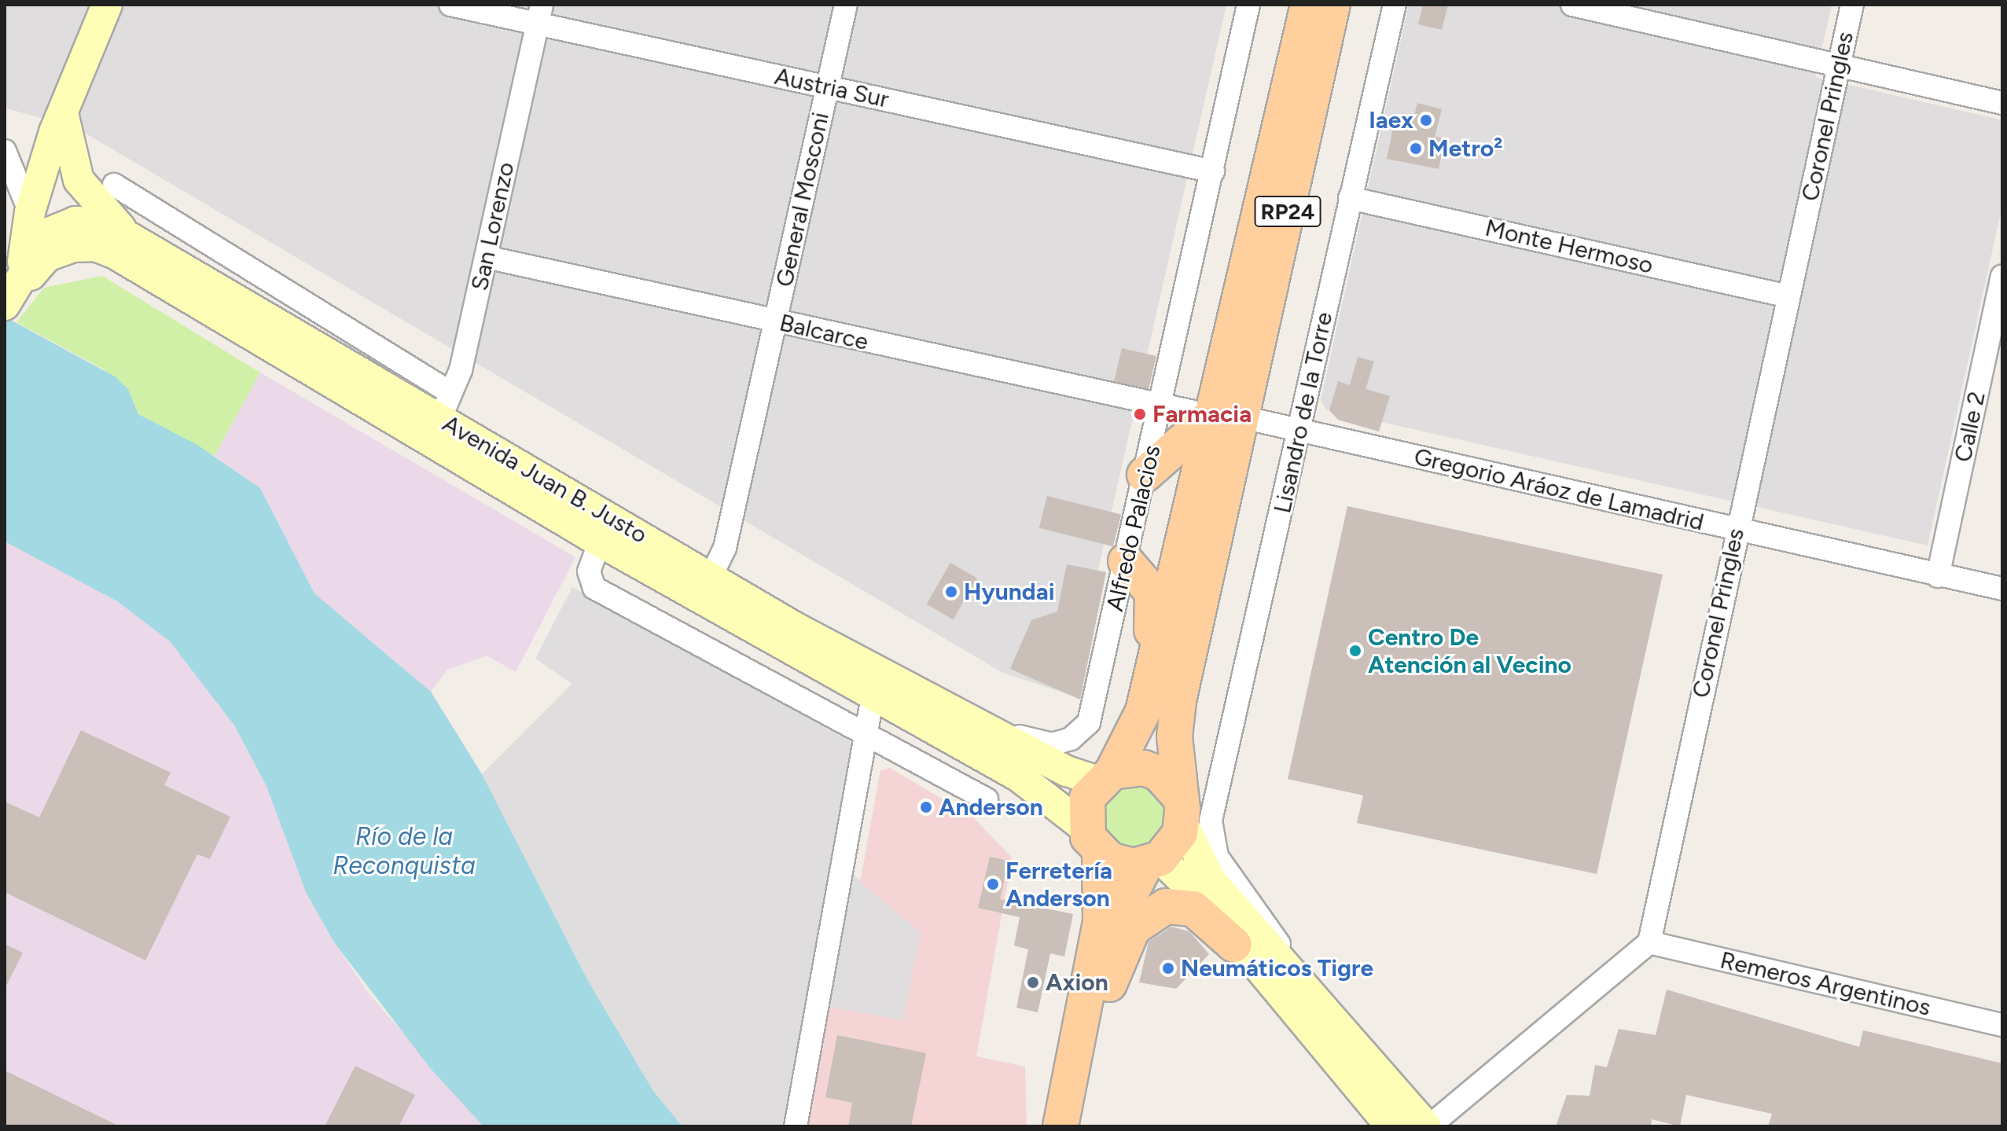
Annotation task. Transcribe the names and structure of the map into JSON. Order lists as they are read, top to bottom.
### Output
{
  "streets": {
    "main road": ["RP24", "Avenida Juan B. Justo"],
    "street": [
      "Austria Sur",
      "Coronel Pringles",
      "General Mosconi",
      "San Lorenzo",
      "Monte Hermoso",
      "Balcarce",
      "Lisandro de la Torre",
      "Calle 2",
      "Gregorio Aráoz de Lamadrid",
      "Alfredo Palacios",
      "Remeros Argentinos"
    ]
  },
  "crossings": [
    ["Austria Sur", "General Mosconi"],
    ["Austria Sur", "San Lorenzo"],
    ["Austria Sur", "Alfredo Palacios"],
    ["Coronel Pringles", "Monte Hermoso"],
    ["Coronel Pringles", "Gregorio Aráoz de Lamadrid"],
    ["Coronel Pringles", "Remeros Argentinos"],
    ["General Mosconi", "Balcarce"],
    ["General Mosconi", "Avenida Juan B. Justo"],
    ["RP24", "Balcarce"],
    ["RP24", "Lisandro de la Torre"],
    ["RP24", "Avenida Juan B. Justo"],
    ["RP24", "Gregorio Aráoz de Lamadrid"],
    ["San Lorenzo", "Balcarce"],
    ["San Lorenzo", "Avenida Juan B. Justo"],
    ["Monte Hermoso", "Lisandro de la Torre"],
    ["Balcarce", "Gregorio Aráoz de Lamadrid"],
    ["Balcarce", "Alfredo Palacios"],
    ["Lisandro de la Torre", "Avenida Juan B. Justo"],
    ["Lisandro de la Torre", "Gregorio Aráoz de Lamadrid"],
    ["Calle 2", "Gregorio Aráoz de Lamadrid"],
    ["Avenida Juan B. Justo", "Alfredo Palacios"]
  ],
  "water": ["Río de la Reconquista"],
  "places": [
    "Iaex",
    "Metro²",
    "Farmacia",
    "Hyundai",
    "Centro De Atención al Vecino",
    "Anderson",
    "Ferretería Anderson",
    "Neumáticos Tigre",
    "Axion"
  ]
}
